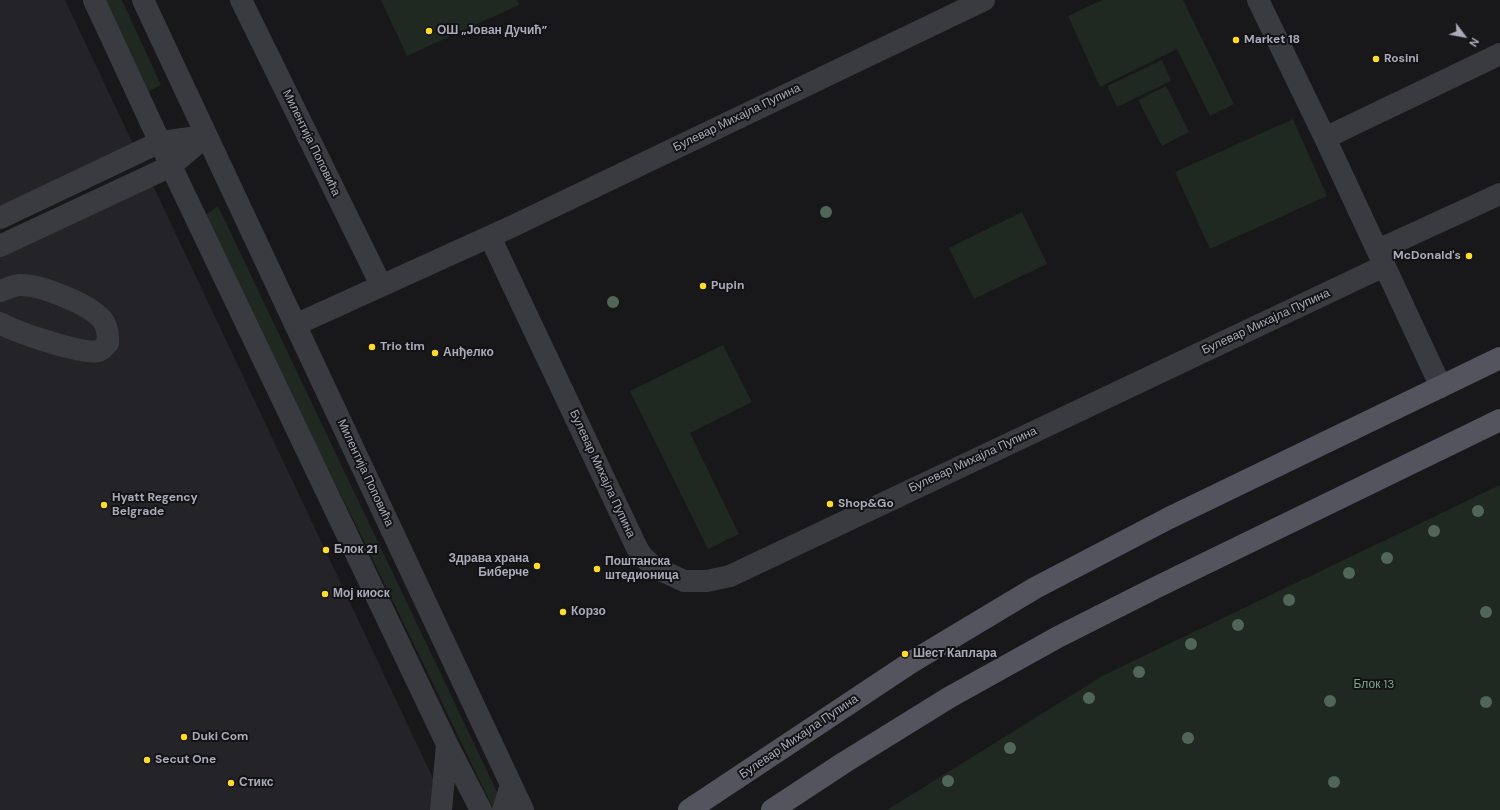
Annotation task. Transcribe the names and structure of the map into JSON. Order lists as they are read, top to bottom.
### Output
{
  "streets": {
    "main road": ["Булевар Михајла Пупина"],
    "street": ["Милентија Поповића"]
  },
  "crossings": [
    ["Булевар Михајла Пупина", "Милентија Поповића"]
  ],
  "parks": ["Блок 13"],
  "places": [
    "ОШ „Јован Дучић”",
    "Market 18",
    "Rosini",
    "McDonald's",
    "Pupin",
    "Trio tim",
    "Анђелко",
    "Shop&Go",
    "Hyatt Regency Belgrade",
    "Блок 21",
    "Здрава храна Биберче",
    "Поштанска штедионица",
    "Мој киоск",
    "Корзо",
    "Шест Каплара",
    "Duki Com",
    "Secut One",
    "Стикс"
  ],
  "north": "bottom right"
}
